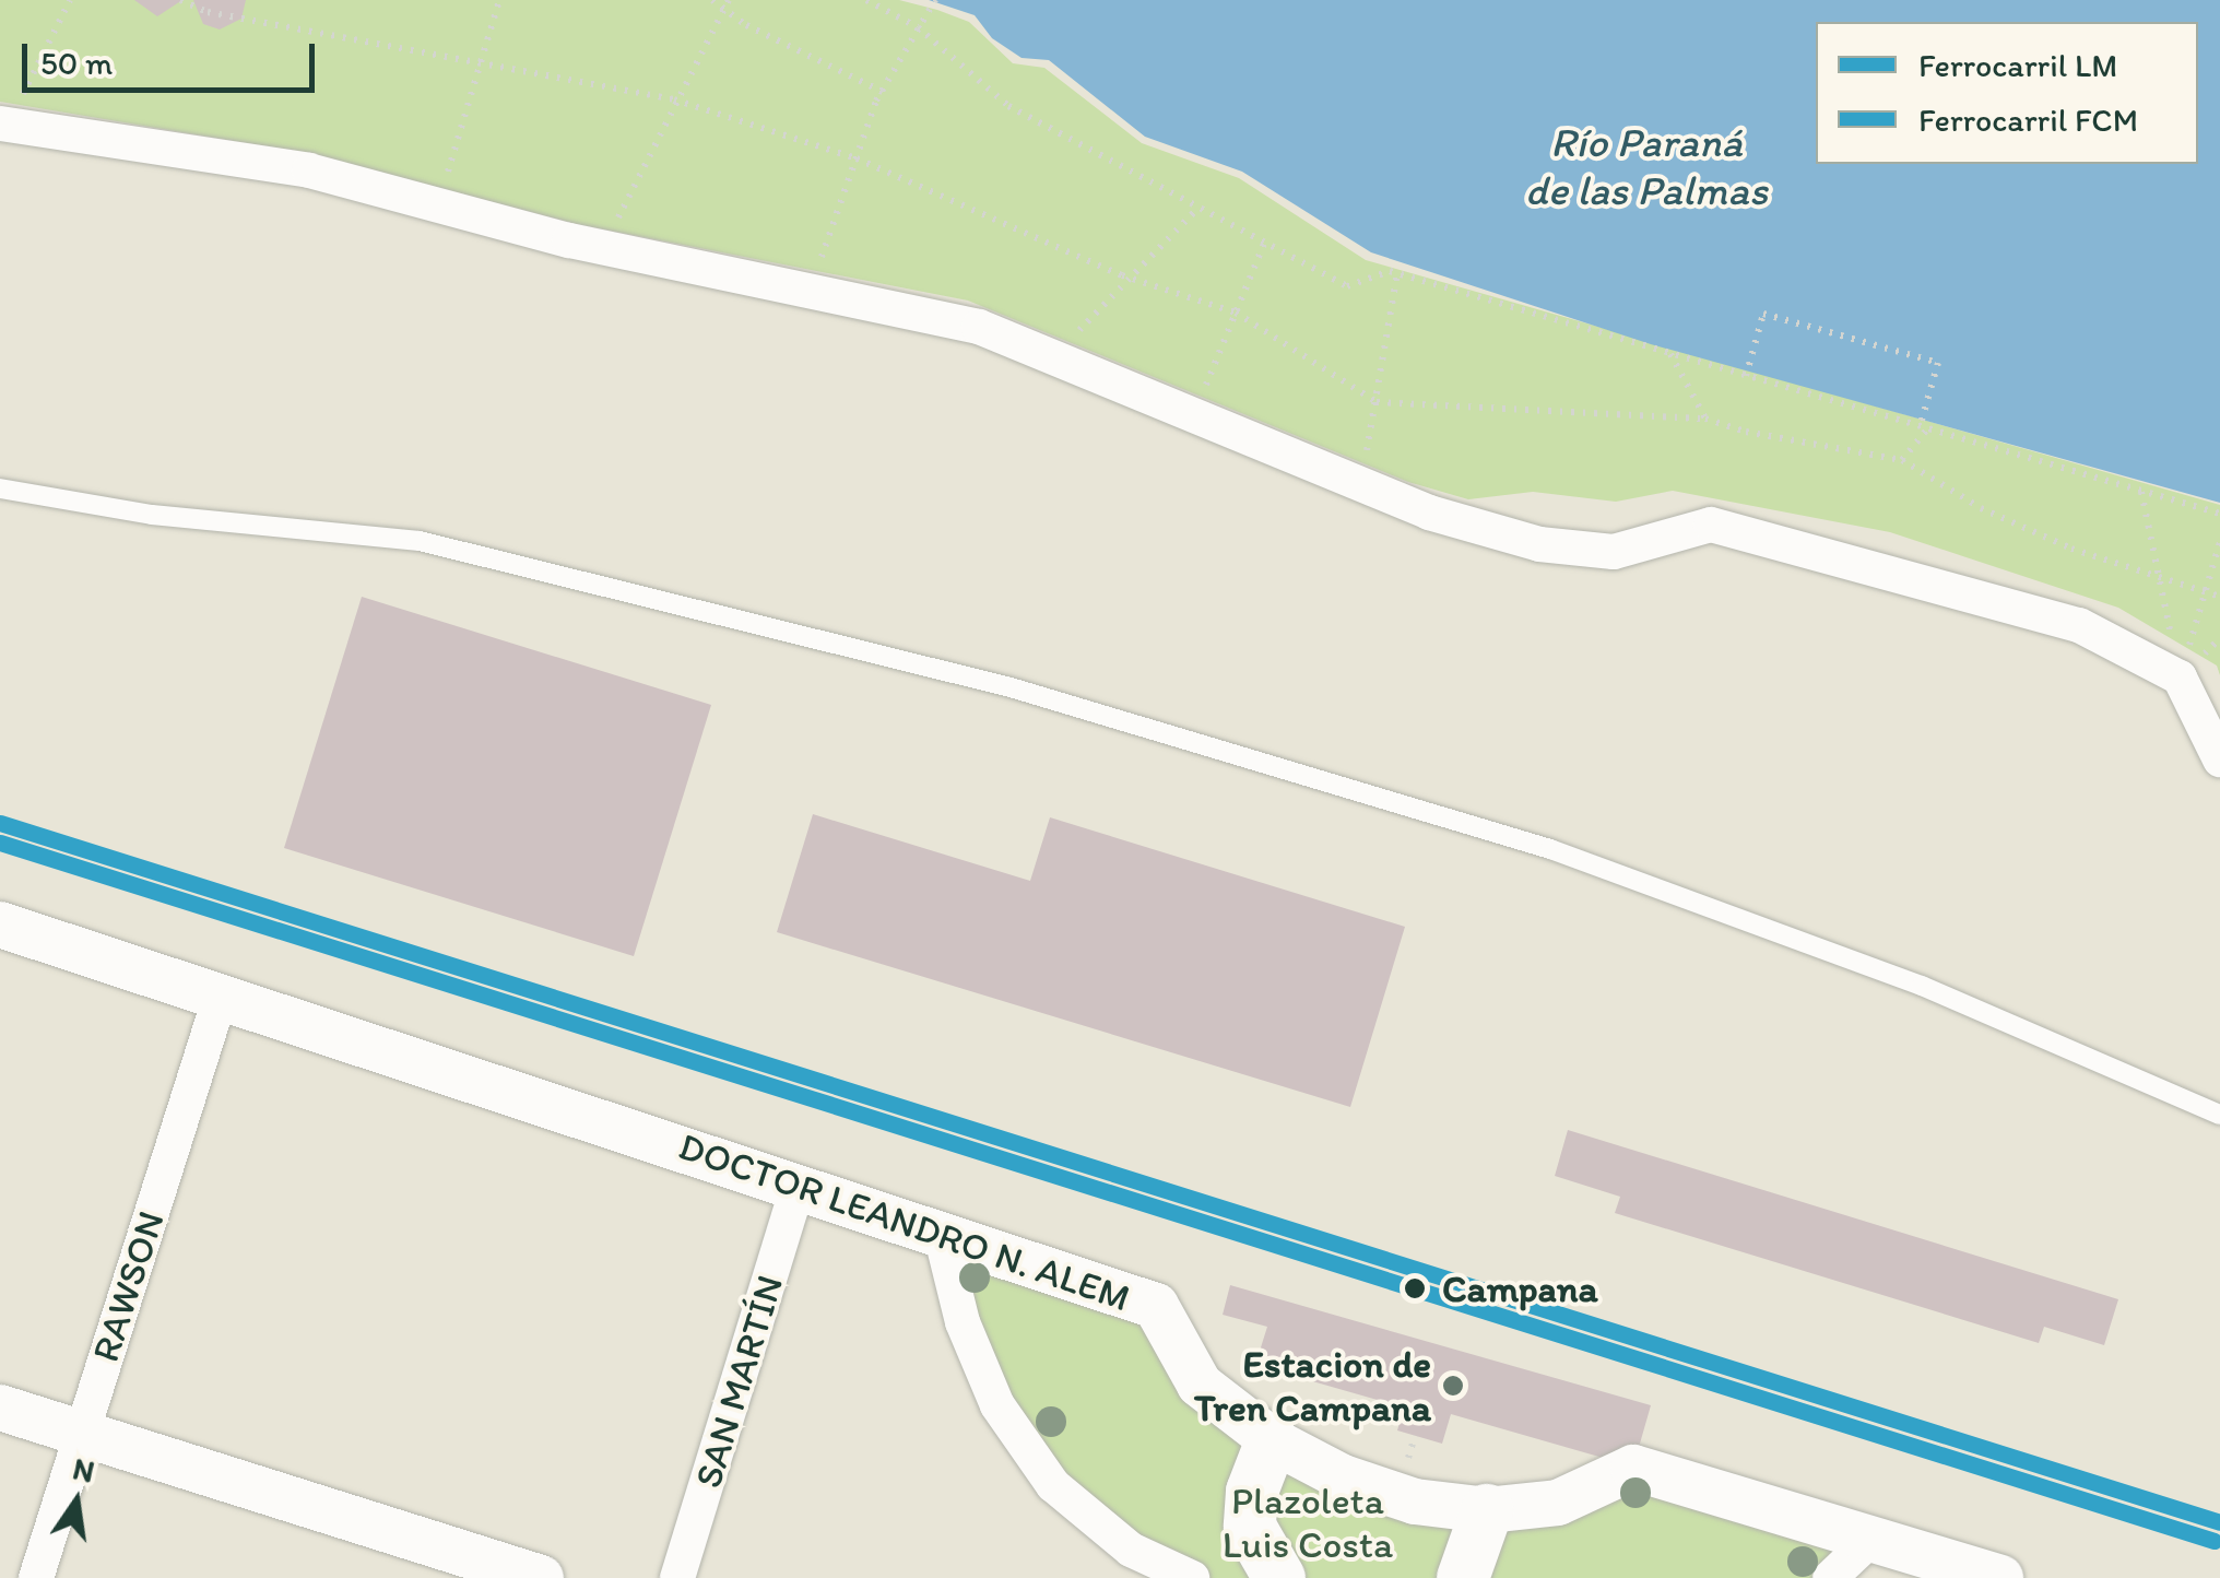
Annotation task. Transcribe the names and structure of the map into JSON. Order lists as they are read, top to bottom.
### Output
{
  "streets": {
    "street": ["DOCTOR LEANDRO N. ALEM", "RAWSON", "SAN MARTÍN"]
  },
  "crossings": [
    ["DOCTOR LEANDRO N. ALEM", "RAWSON"],
    ["DOCTOR LEANDRO N. ALEM", "SAN MARTÍN"]
  ],
  "water": ["Río Paraná de las Palmas"],
  "parks": ["Plazoleta Luis Costa"],
  "places": ["Campana", "Estacion de Tren Campana"],
  "lines": ["rail line LM", "rail line FCM"],
  "legend": ["Ferrocarril LM", "Ferrocarril FCM"],
  "scale_bar": "50 m",
  "north": "top"
}
